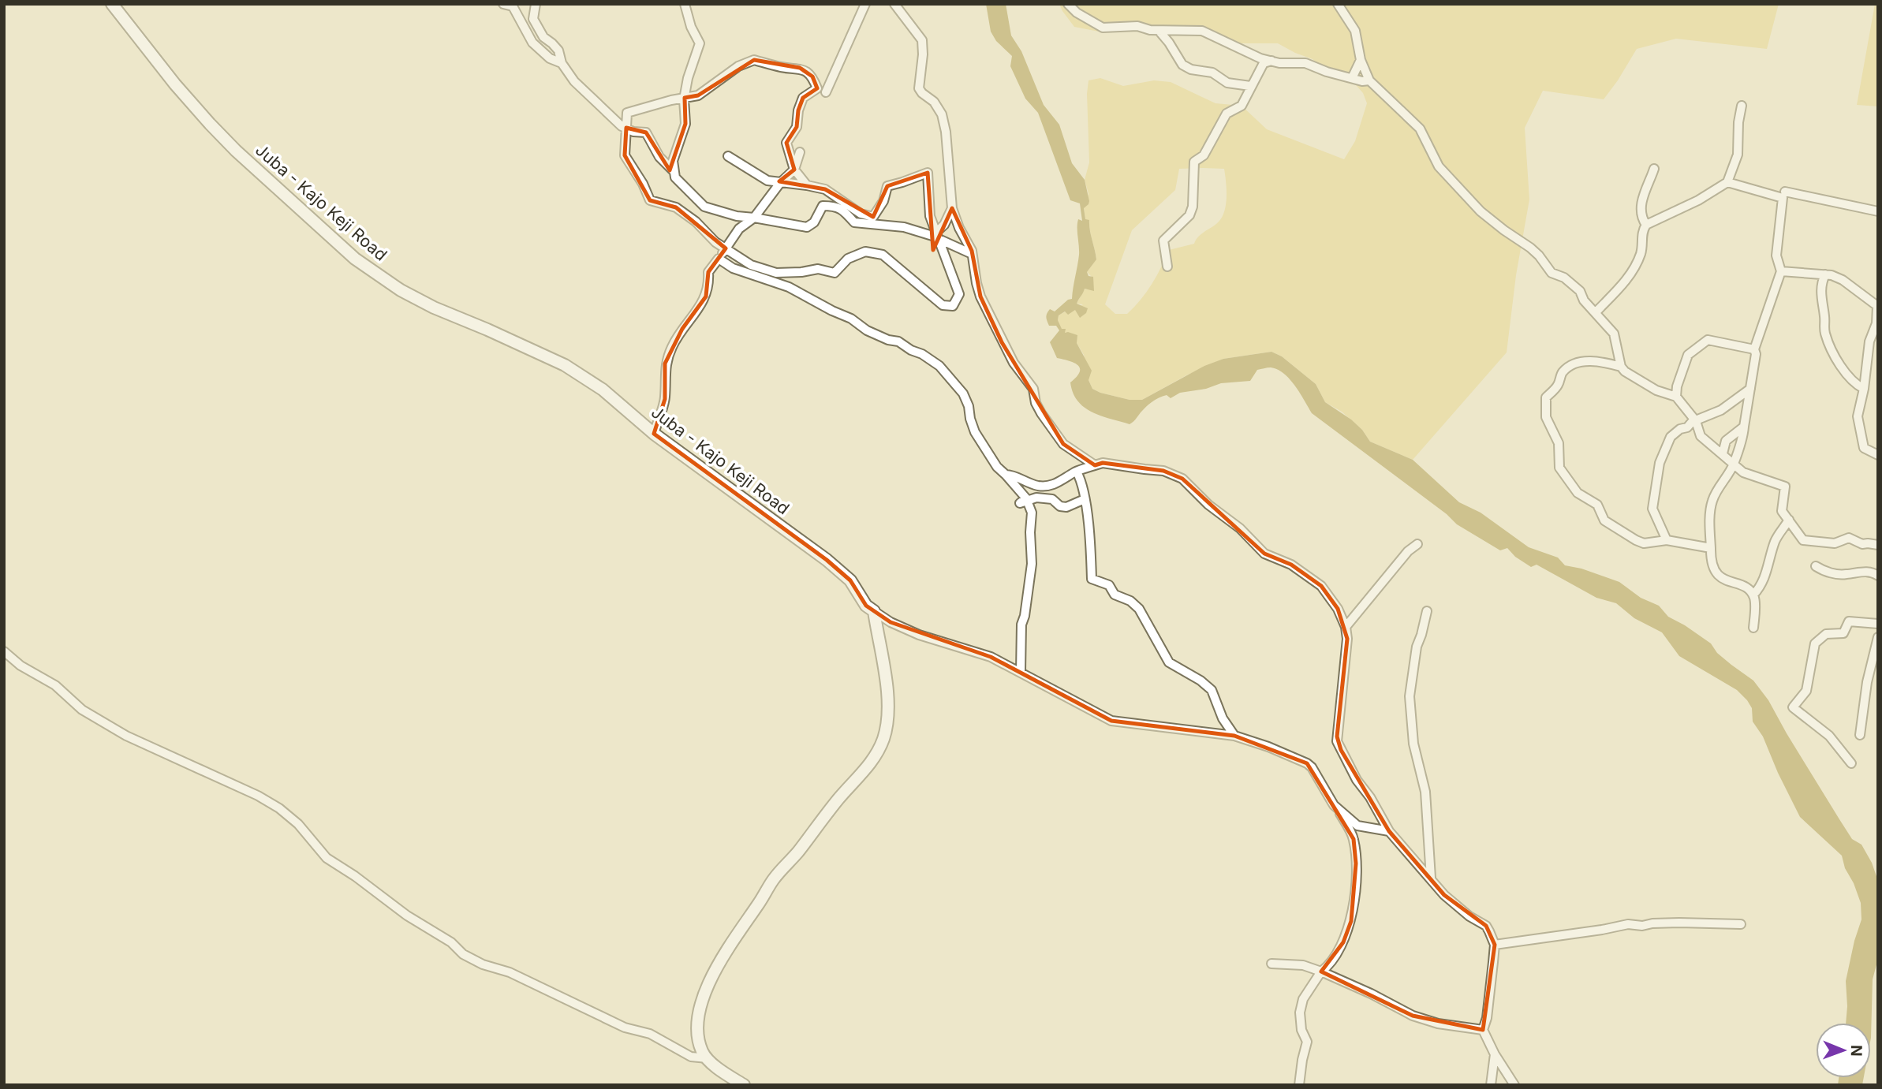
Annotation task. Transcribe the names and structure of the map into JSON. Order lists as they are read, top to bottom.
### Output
{
  "streets": {
    "main road": ["Juba - Kajo Keji Road"]
  },
  "north": "right"
}
